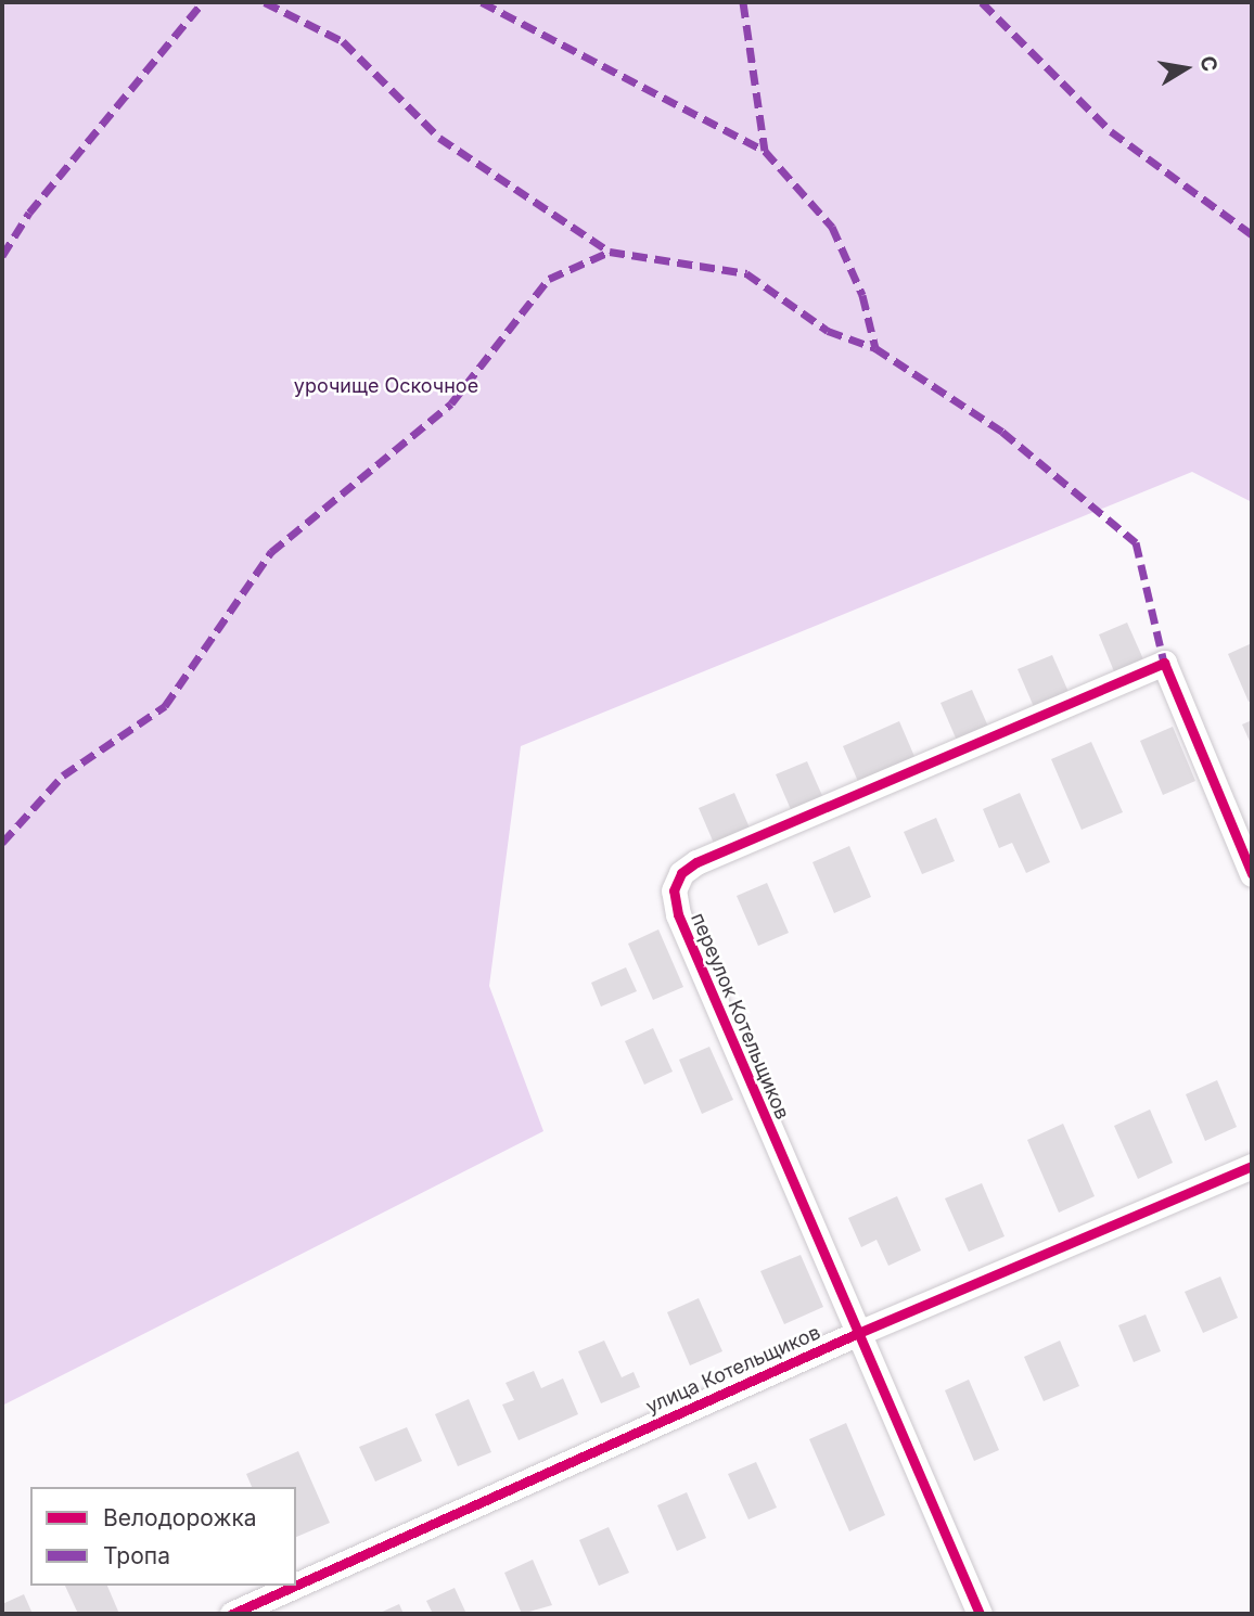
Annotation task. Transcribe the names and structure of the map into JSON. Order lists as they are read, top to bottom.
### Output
{
  "streets": {
    "street": ["переулок Котельщиков", "улица Котельщиков"]
  },
  "crossings": [
    ["переулок Котельщиков", "улица Котельщиков"]
  ],
  "parks": ["урочище Оскочное"],
  "legend": ["Велодорожка", "Тропа"],
  "north": "right"
}
